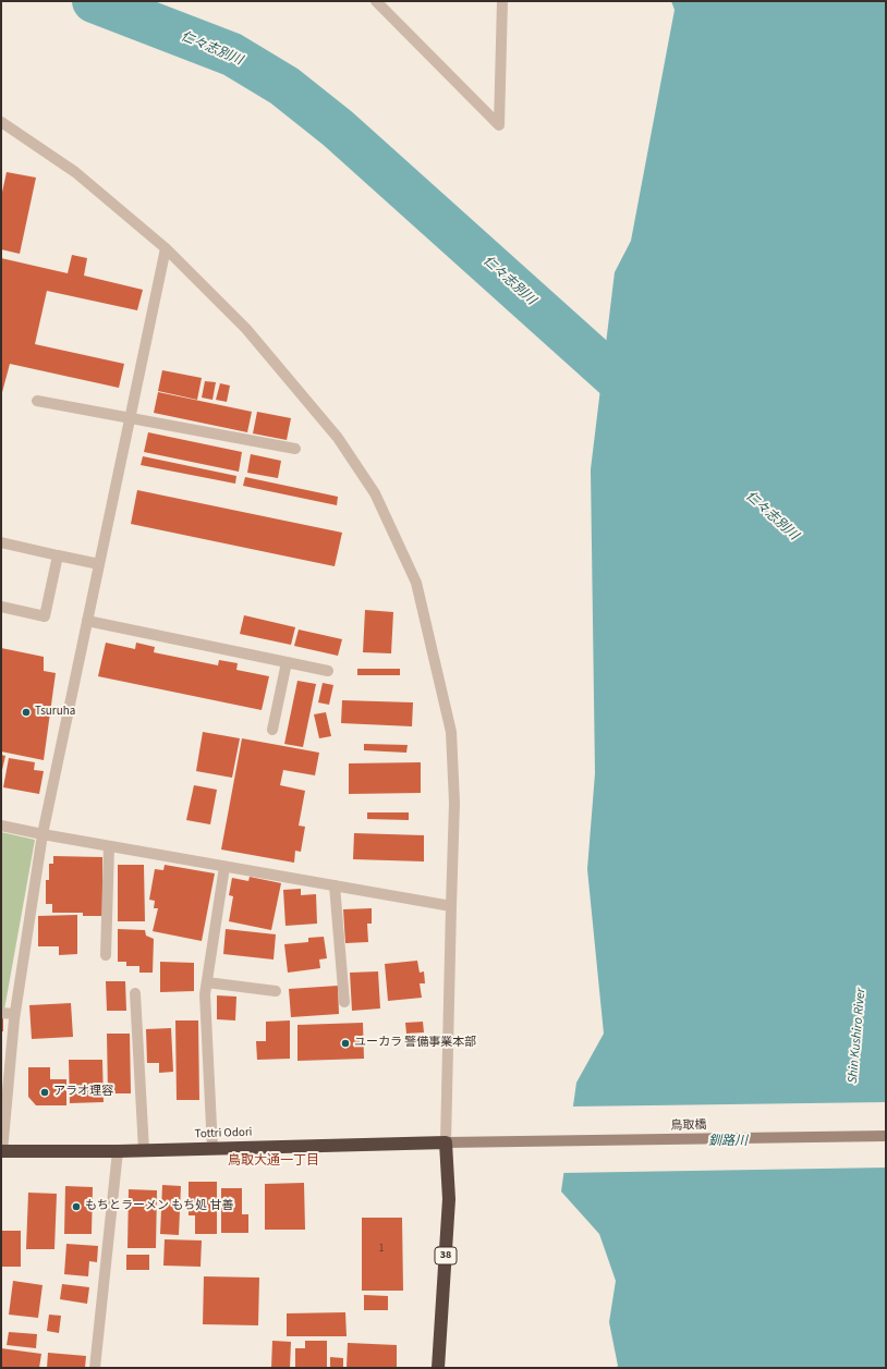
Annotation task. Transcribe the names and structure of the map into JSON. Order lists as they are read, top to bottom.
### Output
{
  "streets": {
    "highway": ["Tottri Odori", "38"],
    "street": ["鳥取橋"]
  },
  "crossings": [
    ["鳥取橋", "Tottri Odori"],
    ["鳥取橋", "38"],
    ["Tottri Odori", "38"]
  ],
  "districts": ["鳥取大通一丁目"],
  "water": ["仁々志別川", "Shin Kushiro River", "釧路川"],
  "places": [
    "Tsuruha",
    "ユーカラ 警備事業本部",
    "アラオ理容",
    "もちとラーメン もち処 甘善"
  ],
  "house_numbers": ["1"]
}
